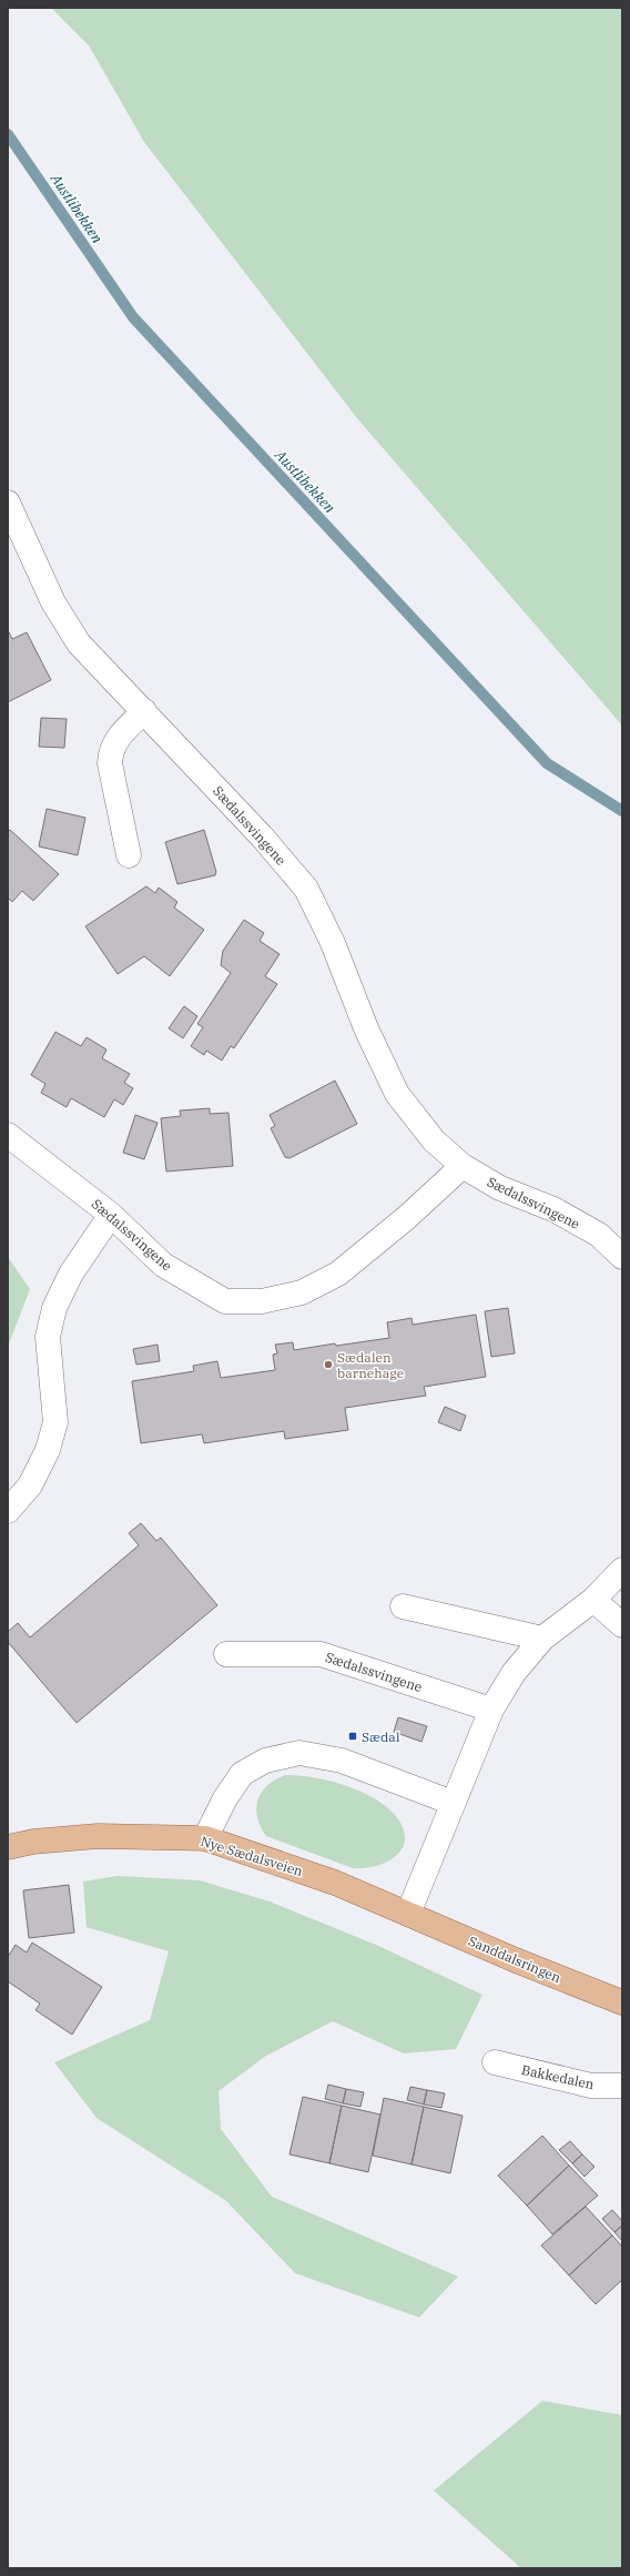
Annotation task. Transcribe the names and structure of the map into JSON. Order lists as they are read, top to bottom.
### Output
{
  "streets": {
    "main road": ["Nye Sædalsveien", "Sanddalsringen"],
    "street": ["Sædalssvingene", "Bakkedalen"]
  },
  "crossings": [
    ["Nye Sædalsveien", "Sanddalsringen"]
  ],
  "water": ["Austlibekken"],
  "places": {
    "other": ["Sædalen barnehage"],
    "transit": ["Sædal"]
  }
}
